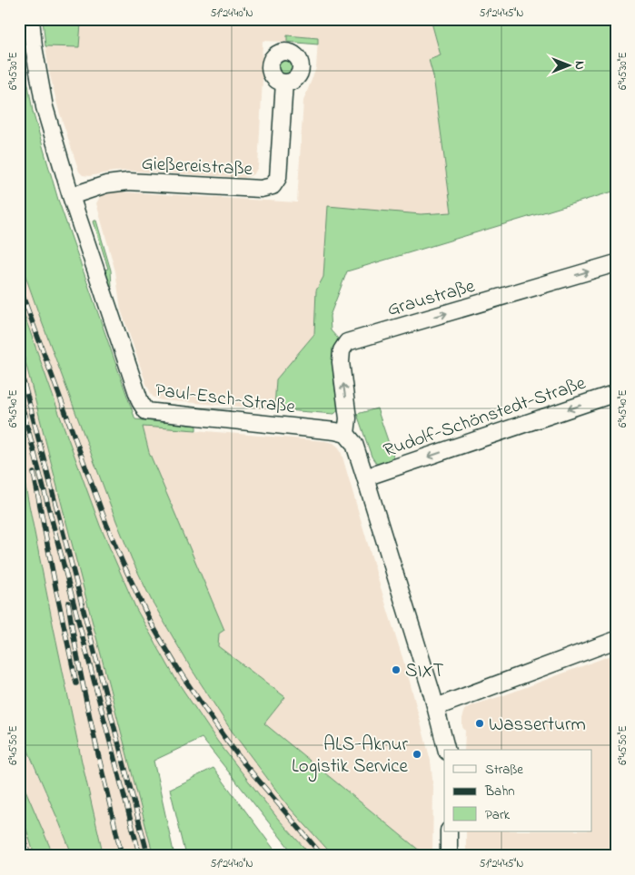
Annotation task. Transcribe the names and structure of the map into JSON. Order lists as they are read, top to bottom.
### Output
{
  "streets": {
    "street": [
      "Gießereistraße",
      "Graustraße",
      "Paul-Esch-Straße",
      "Rudolf-Schönstedt-Straße"
    ]
  },
  "crossings": [
    ["Gießereistraße", "Paul-Esch-Straße"],
    ["Graustraße", "Paul-Esch-Straße"]
  ],
  "one_way": ["Graustraße", "Rudolf-Schönstedt-Straße"],
  "places": ["SIXT", "Wasserturm", "ALS-Aknur Logistik Service"],
  "legend": ["Straße", "Bahn", "Park"],
  "north": "right",
  "coordinates": [
    "51°24'40\"N",
    "51°24'45\"N",
    "6°45'30\"E",
    "6°45'40\"E",
    "6°45'50\"E"
  ]
}
